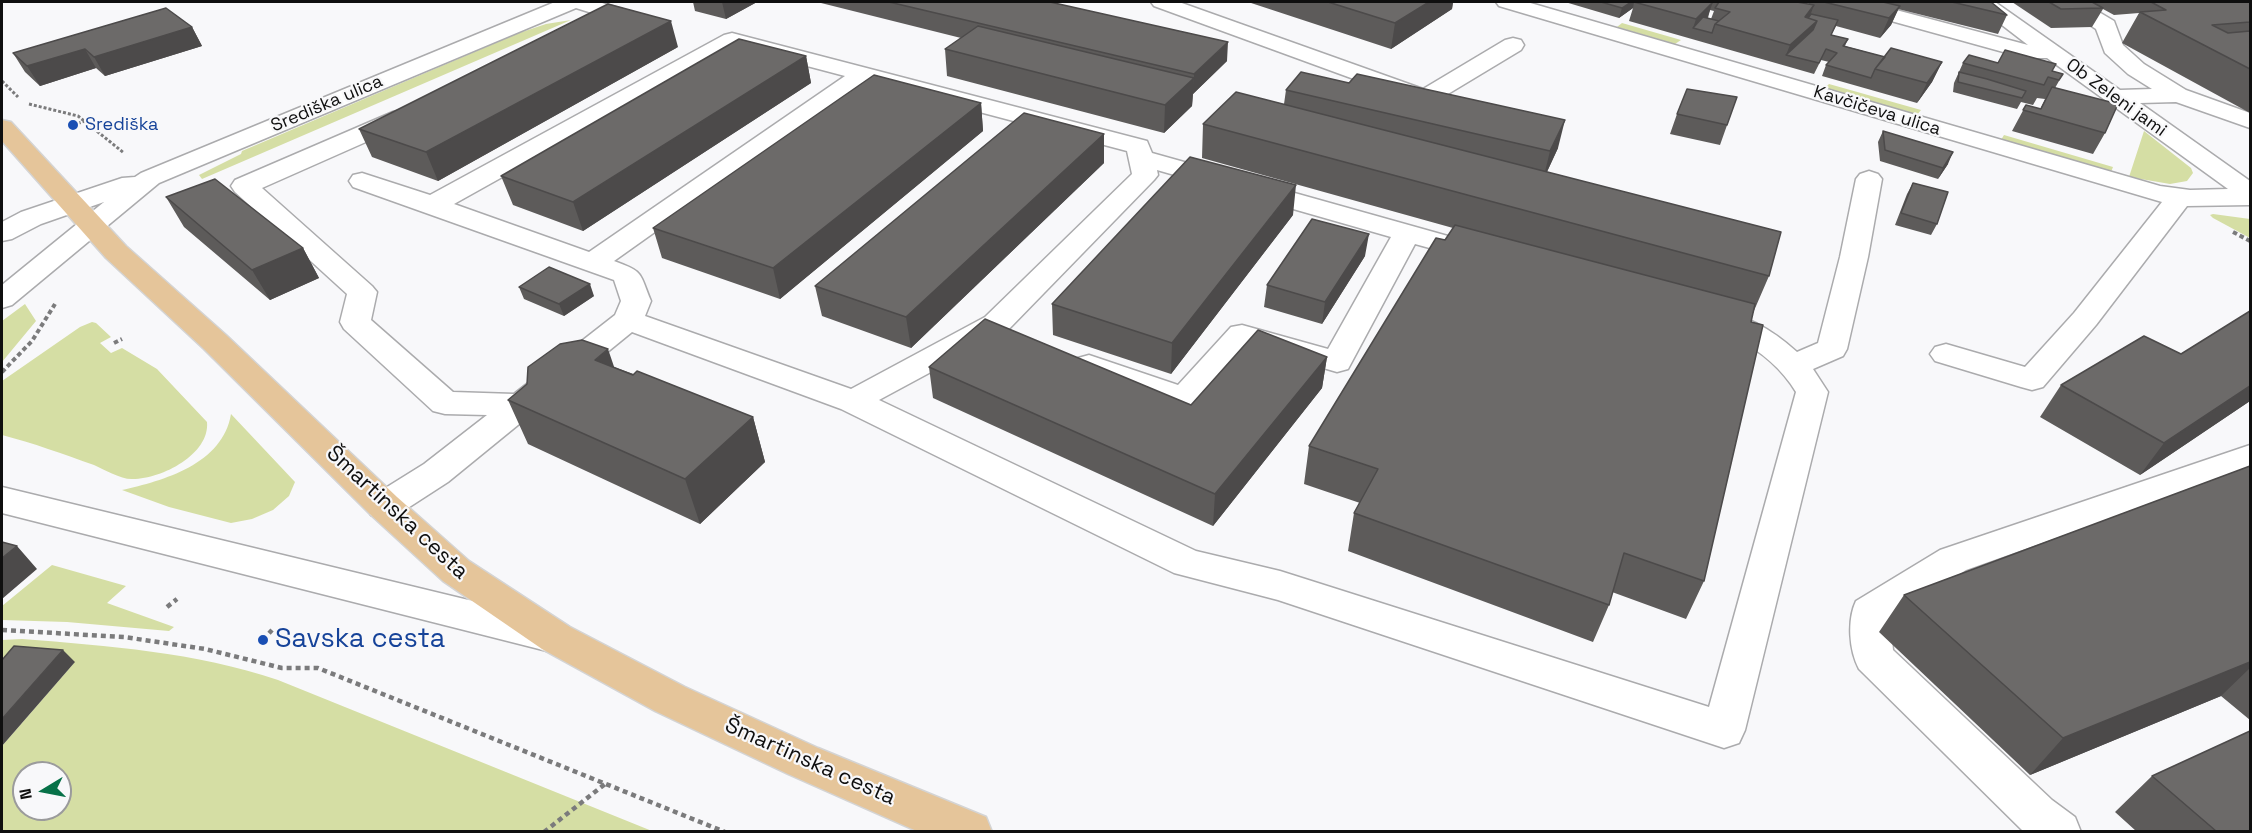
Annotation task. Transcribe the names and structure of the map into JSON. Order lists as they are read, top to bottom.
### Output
{
  "streets": {
    "main road": ["Šmartinska cesta"],
    "street": ["Ob Zeleni jami", "Središka ulica", "Kavčičeva ulica"]
  },
  "crossings": [
    ["Ob Zeleni jami", "Kavčičeva ulica"],
    ["Središka ulica", "Šmartinska cesta"]
  ],
  "places": ["Središka", "Savska cesta"],
  "north": "left"
}
